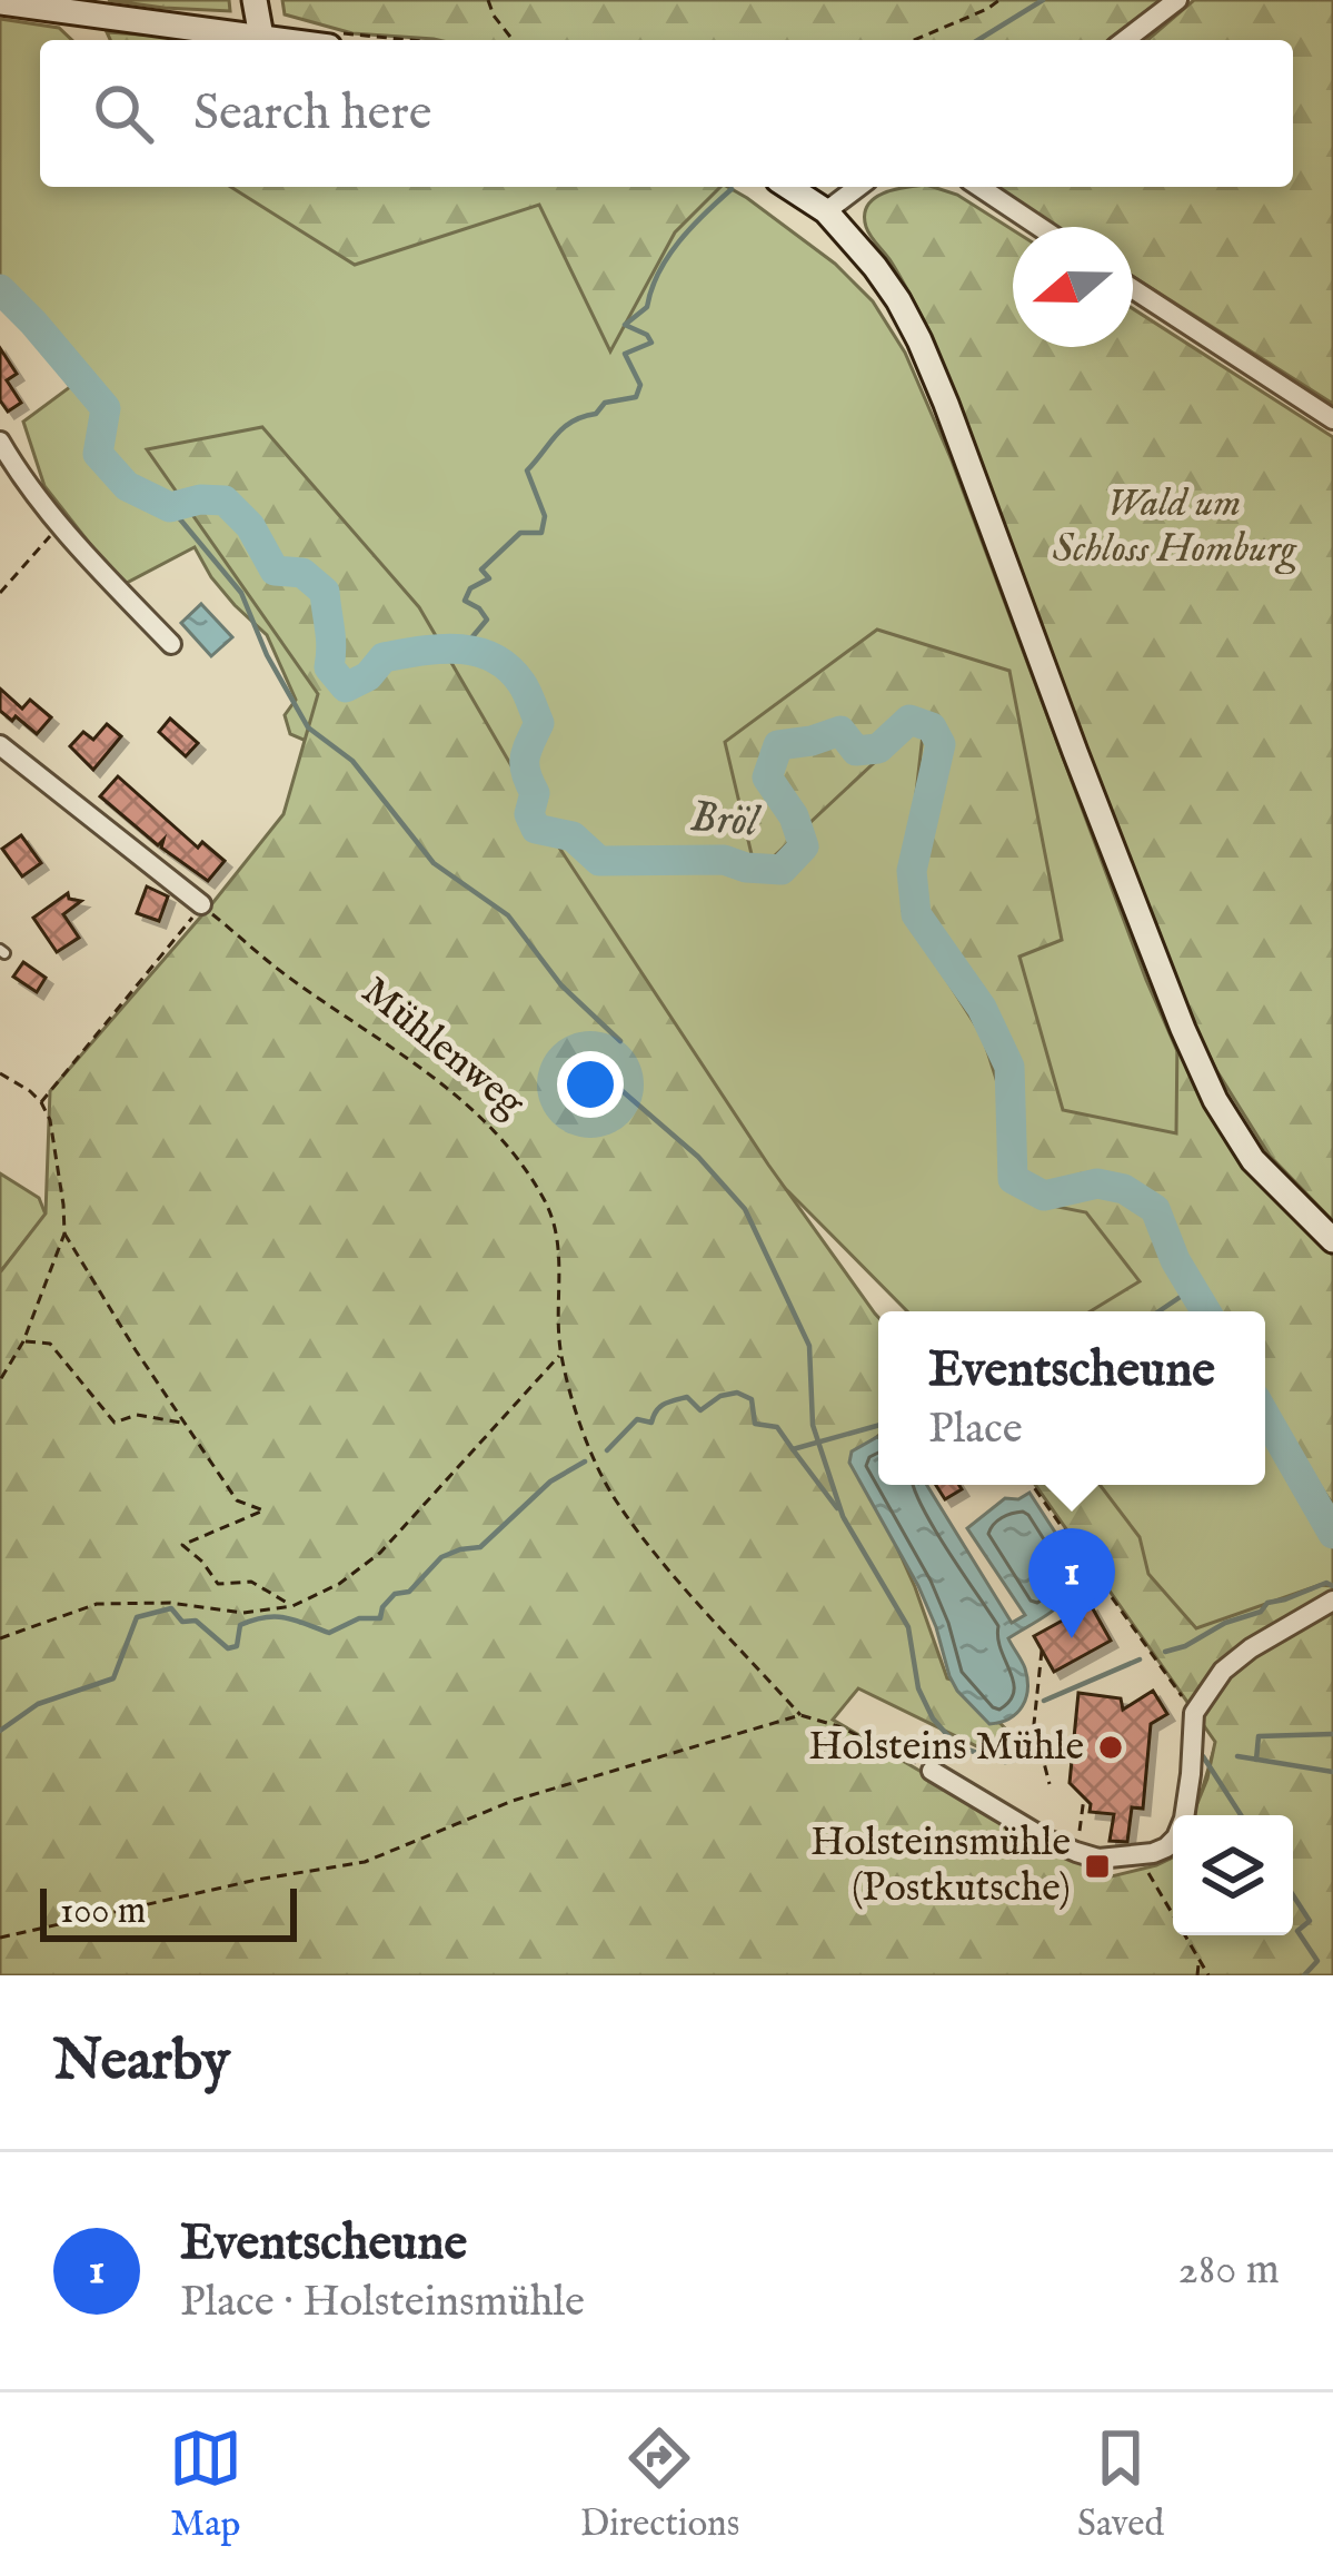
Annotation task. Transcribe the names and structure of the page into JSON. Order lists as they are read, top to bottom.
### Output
{
  "streets": {
    "path": ["Mühlenweg"]
  },
  "water": ["Bröl"],
  "parks": ["Wald um Schloss Homburg"],
  "places": {
    "other": ["Holsteins Mühle"],
    "transit": ["Holsteinsmühle (Postkutsche)"]
  },
  "scale_bar": "100 m",
  "north": "left",
  "page": {
    "search": "Search here",
    "popup": ["Eventscheune", "Place"],
    "pins": "1",
    "scale": "100 m",
    "heading": "Nearby",
    "list": [
      {
        "mark": "1",
        "name": "Eventscheune",
        "note": "Place · Holsteinsmühle",
        "value": "280 m"
      }
    ],
    "nav": ["Map", "Directions", "Saved"]
  }
}
